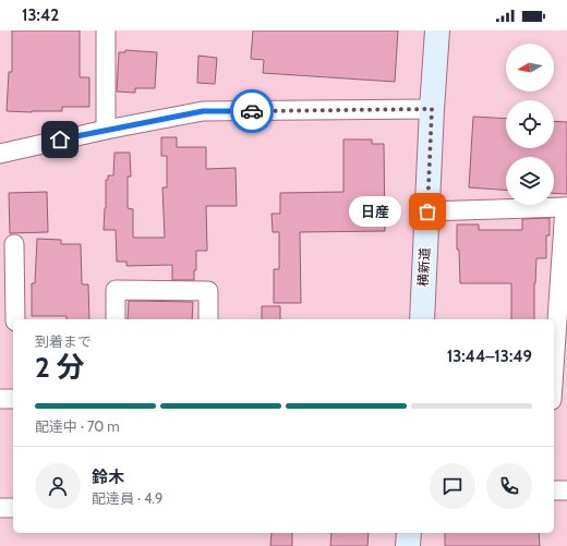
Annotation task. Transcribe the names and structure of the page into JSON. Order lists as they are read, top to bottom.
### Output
{
  "streets": {
    "street": ["横新道"]
  },
  "places": ["日産"],
  "north": "left",
  "page": {
    "status": "13:42",
    "bubble": "日産",
    "heading": ["2 分", "到着まで", "13:44–13:49"],
    "panel": ["鈴木", "配達員 · 4.9"],
    "bar": "配達中 · 70 m"
  }
}
